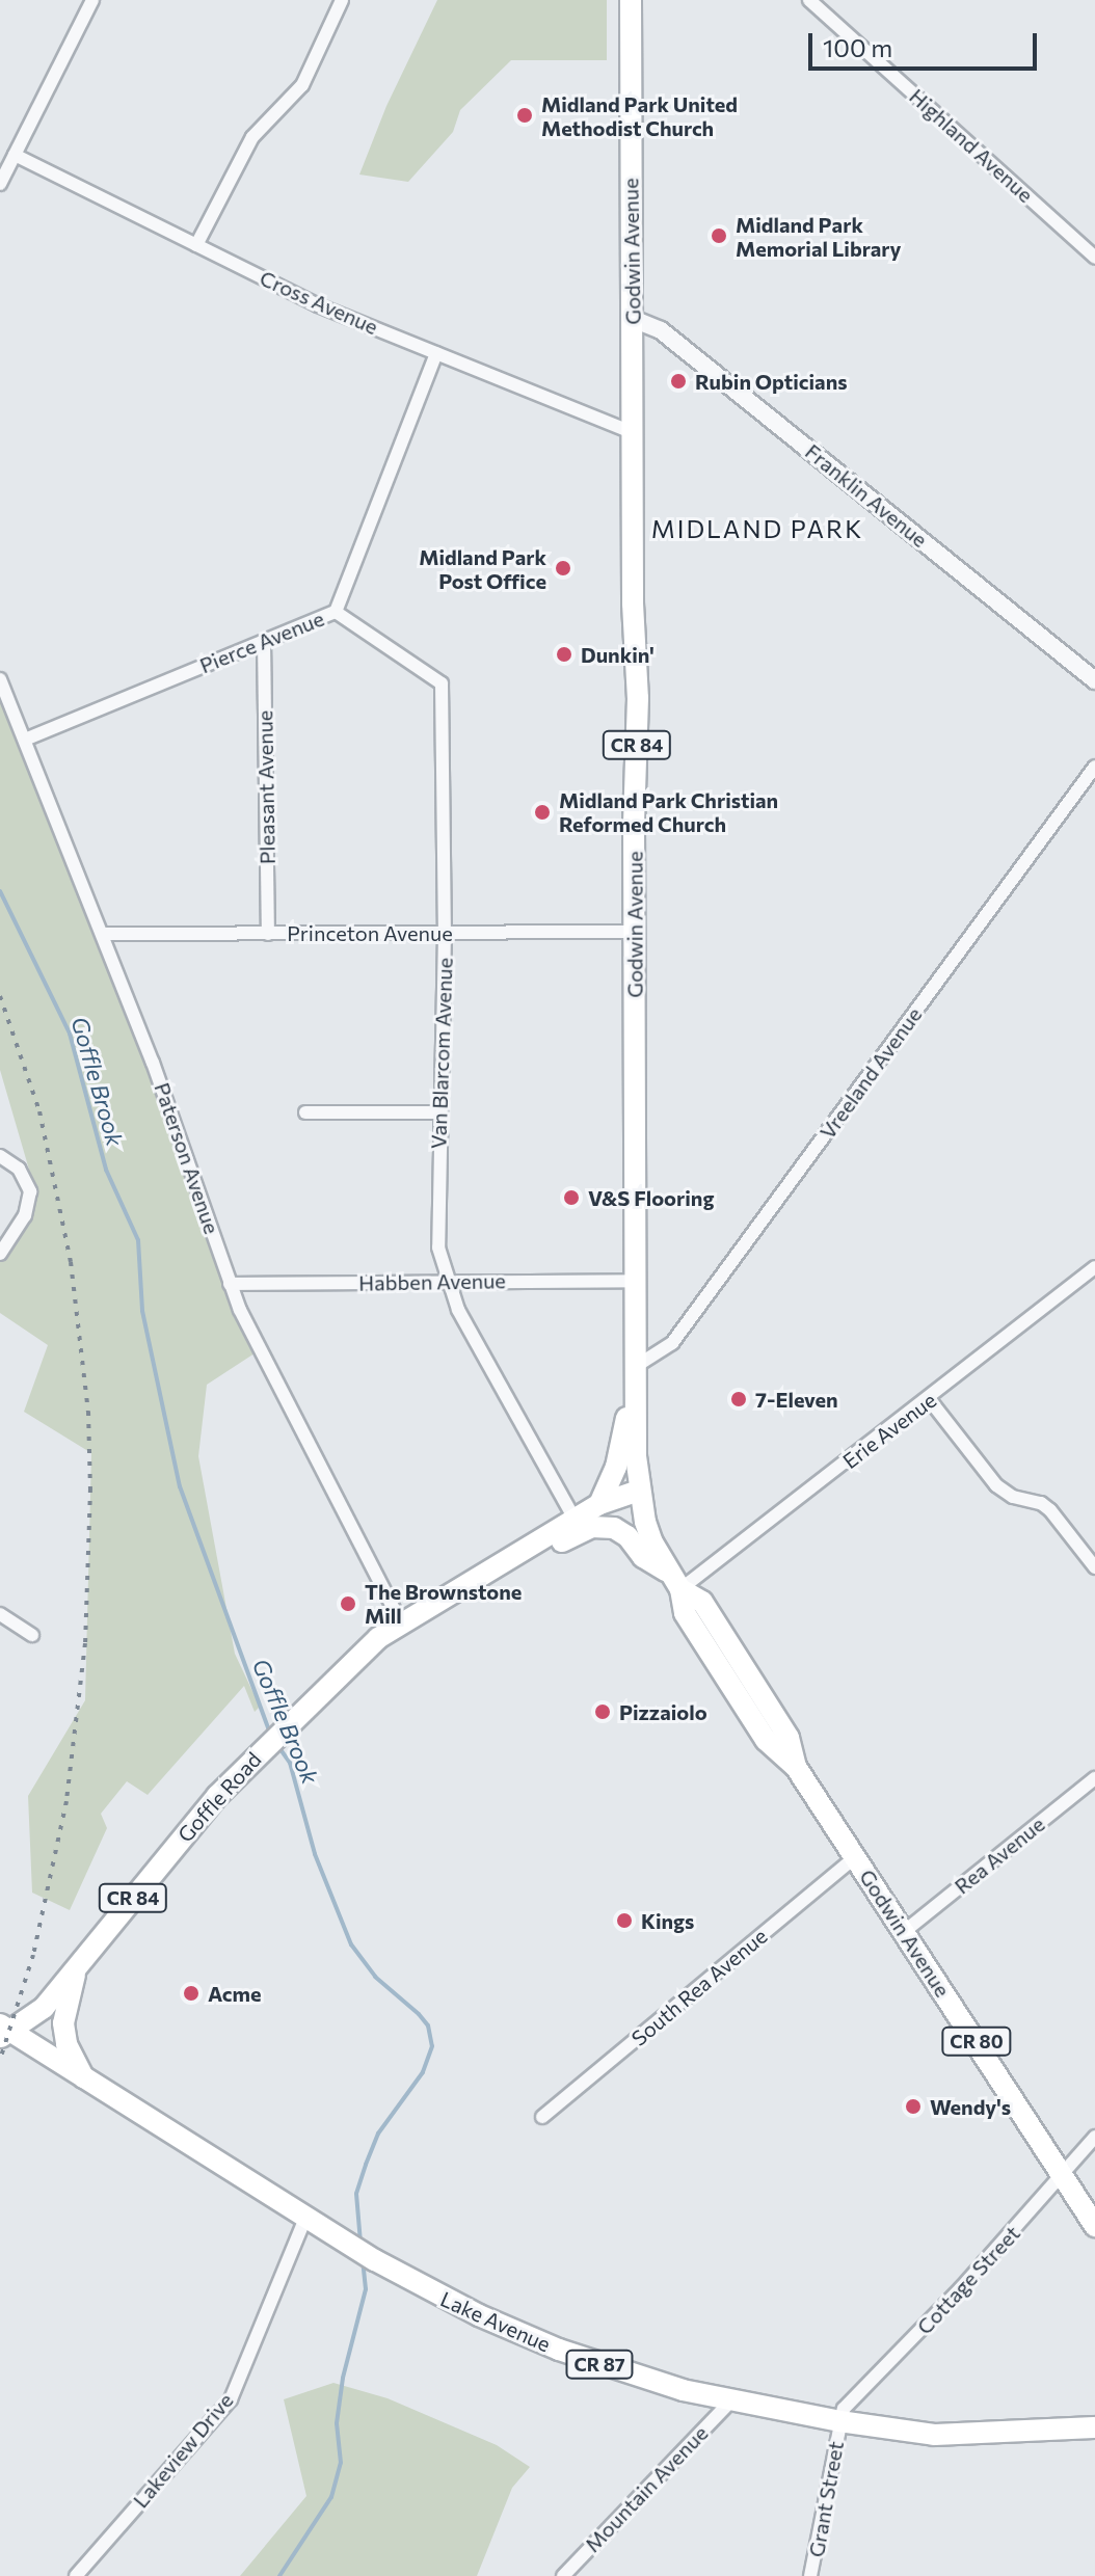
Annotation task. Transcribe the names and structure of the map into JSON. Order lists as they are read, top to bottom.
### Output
{
  "streets": {
    "main road": [
      "Godwin Avenue",
      "CR 84",
      "Goffle Road",
      "CR 80",
      "Lake Avenue",
      "CR 87"
    ],
    "street": [
      "Highland Avenue",
      "Cross Avenue",
      "Franklin Avenue",
      "Pierce Avenue",
      "Pleasant Avenue",
      "Princeton Avenue",
      "Van Blarcom Avenue",
      "Vreeland Avenue",
      "Paterson Avenue",
      "Habben Avenue",
      "Erie Avenue",
      "Rea Avenue",
      "South Rea Avenue",
      "Cottage Street",
      "Lakeview Drive",
      "Mountain Avenue",
      "Grant Street"
    ]
  },
  "crossings": [
    ["Godwin Avenue", "Cross Avenue"],
    ["Godwin Avenue", "Franklin Avenue"],
    ["Godwin Avenue", "Princeton Avenue"],
    ["Godwin Avenue", "Vreeland Avenue"],
    ["Godwin Avenue", "Habben Avenue"],
    ["Godwin Avenue", "Erie Avenue"],
    ["Godwin Avenue", "Goffle Road"],
    ["Godwin Avenue", "Rea Avenue"],
    ["Godwin Avenue", "South Rea Avenue"],
    ["Godwin Avenue", "Cottage Street"],
    ["Cross Avenue", "Pierce Avenue"],
    ["Pierce Avenue", "Pleasant Avenue"],
    ["Pierce Avenue", "Van Blarcom Avenue"],
    ["Pierce Avenue", "Paterson Avenue"],
    ["Pleasant Avenue", "Princeton Avenue"],
    ["Princeton Avenue", "Van Blarcom Avenue"],
    ["Princeton Avenue", "Paterson Avenue"],
    ["Van Blarcom Avenue", "Habben Avenue"],
    ["Van Blarcom Avenue", "Goffle Road"],
    ["Paterson Avenue", "Habben Avenue"],
    ["Paterson Avenue", "Goffle Road"],
    ["Goffle Road", "Lake Avenue"],
    ["Cottage Street", "Lake Avenue"],
    ["Cottage Street", "Grant Street"],
    ["Lake Avenue", "Lakeview Drive"],
    ["Lake Avenue", "Mountain Avenue"],
    ["Lake Avenue", "Grant Street"]
  ],
  "districts": ["MIDLAND PARK"],
  "water": ["Goffle Brook"],
  "places": [
    "Midland Park United Methodist Church",
    "Midland Park Memorial Library",
    "Rubin Opticians",
    "Midland Park Post Office",
    "Dunkin'",
    "Midland Park Christian Reformed Church",
    "V&S Flooring",
    "7-Eleven",
    "The Brownstone Mill",
    "Pizzaiolo",
    "Kings",
    "Acme",
    "Wendy's"
  ],
  "scale_bar": "100 m"
}
